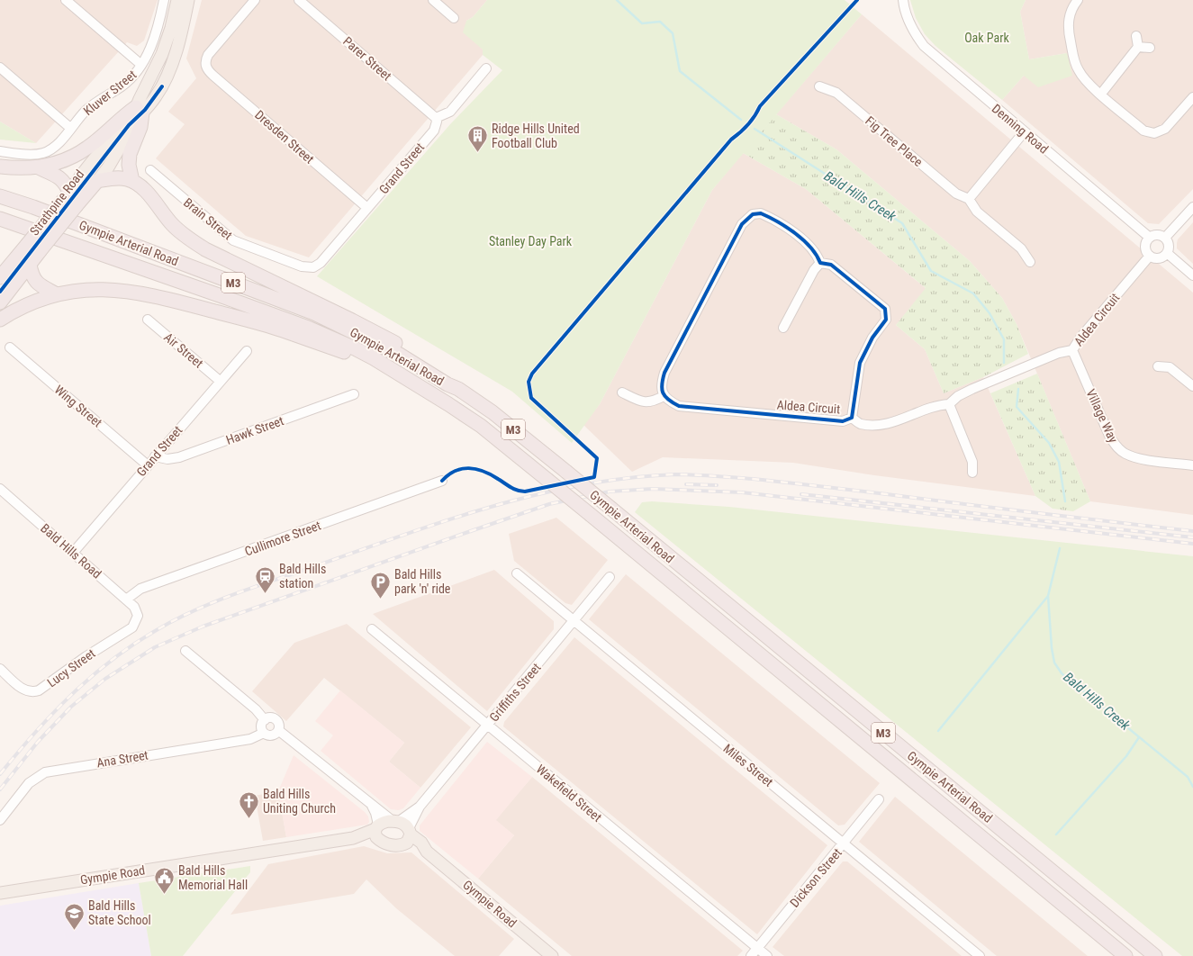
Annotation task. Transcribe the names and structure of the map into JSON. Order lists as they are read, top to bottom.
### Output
{
  "streets": {
    "highway": ["Strathpine Road", "Gympie Arterial Road", "M3"],
    "main road": ["Gympie Road"],
    "street": [
      "Parer Street",
      "Kluver Street",
      "Denning Road",
      "Dresden Street",
      "Fig Tree Place",
      "Grand Street",
      "Brain Street",
      "Aldea Circuit",
      "Air Street",
      "Wing Street",
      "Village Way",
      "Hawk Street",
      "Cullimore Street",
      "Bald Hills Road",
      "Lucy Street",
      "Griffiths Street",
      "Ana Street",
      "Miles Street",
      "Wakefield Street",
      "Dickson Street"
    ]
  },
  "crossings": [
    ["Parer Street", "Grand Street"],
    ["Denning Road", "Aldea Circuit"],
    ["Dresden Street", "Grand Street"],
    ["Grand Street", "Brain Street"],
    ["Grand Street", "Air Street"],
    ["Grand Street", "Wing Street"],
    ["Grand Street", "Hawk Street"],
    ["Grand Street", "Bald Hills Road"],
    ["Aldea Circuit", "Village Way"],
    ["Cullimore Street", "Bald Hills Road"],
    ["Bald Hills Road", "Lucy Street"],
    ["Griffiths Street", "Miles Street"],
    ["Griffiths Street", "Wakefield Street"],
    ["Griffiths Street", "Gympie Road"],
    ["Miles Street", "Dickson Street"],
    ["Wakefield Street", "Dickson Street"]
  ],
  "water": ["Bald Hills Creek"],
  "parks": ["Oak Park", "Stanley Day Park"],
  "places": {
    "building": ["Ridge Hills United Football Club"],
    "station": ["Bald Hills station"],
    "parking": ["Bald Hills park 'n' ride"],
    "church": ["Bald Hills Uniting Church"],
    "public building": ["Bald Hills Memorial Hall"],
    "school or university": ["Bald Hills State School"]
  }
}
